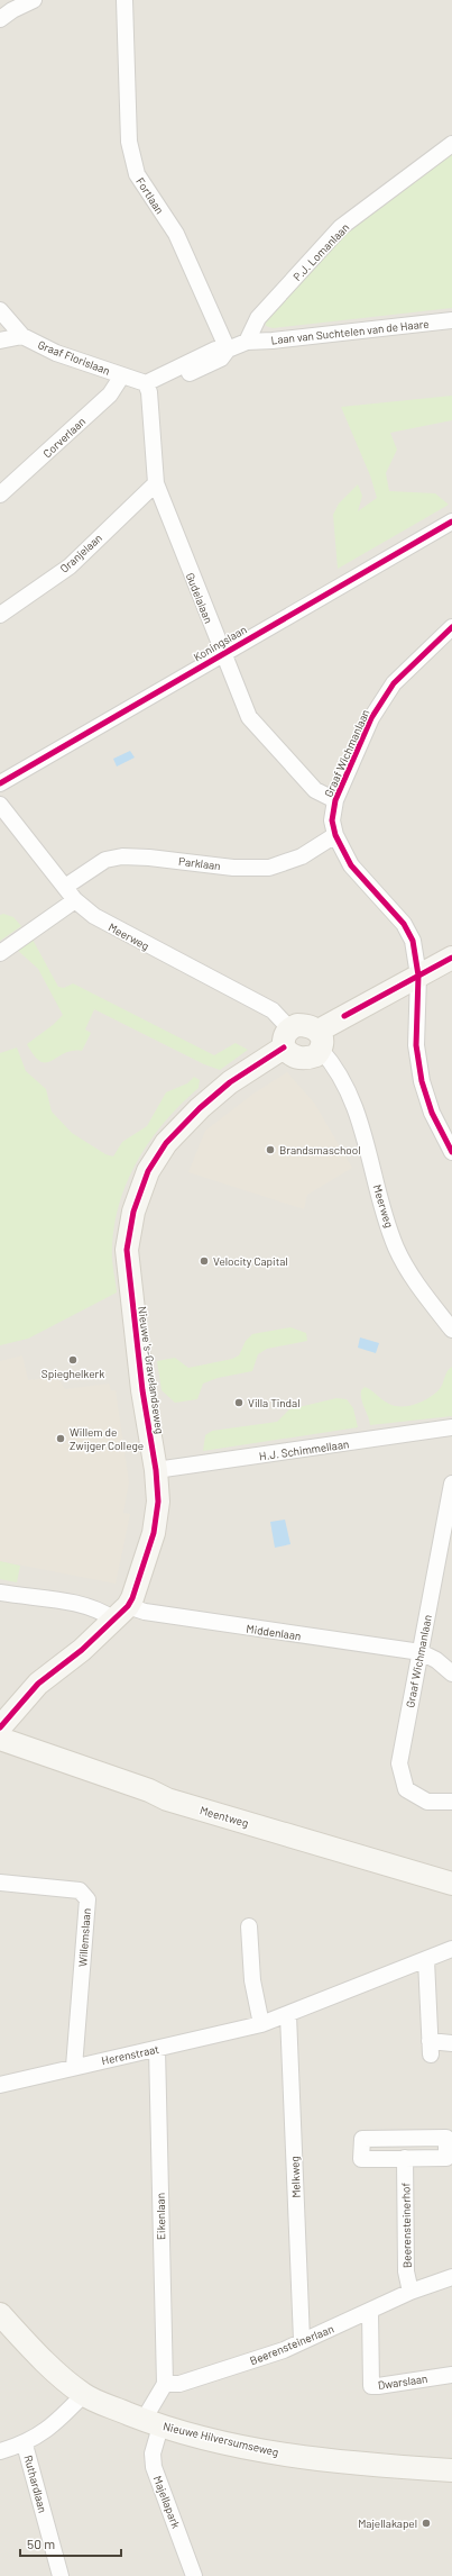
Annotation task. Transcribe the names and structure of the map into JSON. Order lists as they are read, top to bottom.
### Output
{
  "streets": {
    "street": [
      "Fortlaan",
      "P.J. Lomanlaan",
      "Laan van Suchtelen van de Haare",
      "Graaf Florislaan",
      "Corverlaan",
      "Oranjelaan",
      "Gudelalaan",
      "Koningslaan",
      "Graaf Wichmanlaan",
      "Parklaan",
      "Meerweg",
      "Nieuwe 's-Gravelandseweg",
      "H.J. Schimmellaan",
      "Middenlaan",
      "Meentweg",
      "Willemslaan",
      "Herenstraat",
      "Melkweg",
      "Eikenlaan",
      "Beerensteinerhof",
      "Beerensteinerlaan",
      "Dwarslaan",
      "Nieuwe Hilversumseweg",
      "Ruthardlaan",
      "Majellapark"
    ]
  },
  "crossings": [
    ["Fortlaan", "Laan van Suchtelen van de Haare"],
    ["P.J. Lomanlaan", "Laan van Suchtelen van de Haare"],
    ["Laan van Suchtelen van de Haare", "Graaf Florislaan"],
    ["Laan van Suchtelen van de Haare", "Gudelalaan"],
    ["Graaf Florislaan", "Corverlaan"],
    ["Graaf Florislaan", "Gudelalaan"],
    ["Oranjelaan", "Gudelalaan"],
    ["Gudelalaan", "Koningslaan"],
    ["Gudelalaan", "Graaf Wichmanlaan"],
    ["Graaf Wichmanlaan", "Parklaan"],
    ["Graaf Wichmanlaan", "Middenlaan"],
    ["Parklaan", "Meerweg"],
    ["Meerweg", "Nieuwe 's-Gravelandseweg"],
    ["Nieuwe 's-Gravelandseweg", "H.J. Schimmellaan"],
    ["Nieuwe 's-Gravelandseweg", "Middenlaan"],
    ["Willemslaan", "Herenstraat"],
    ["Herenstraat", "Melkweg"],
    ["Herenstraat", "Eikenlaan"],
    ["Melkweg", "Beerensteinerlaan"],
    ["Eikenlaan", "Beerensteinerlaan"],
    ["Beerensteinerhof", "Beerensteinerlaan"],
    ["Beerensteinerlaan", "Dwarslaan"],
    ["Nieuwe Hilversumseweg", "Majellapark"]
  ],
  "places": [
    "Brandsmaschool",
    "Velocity Capital",
    "Spieghelkerk",
    "Villa Tindal",
    "Willem de Zwijger College",
    "Majellakapel"
  ],
  "scale_bar": "50 m"
}
